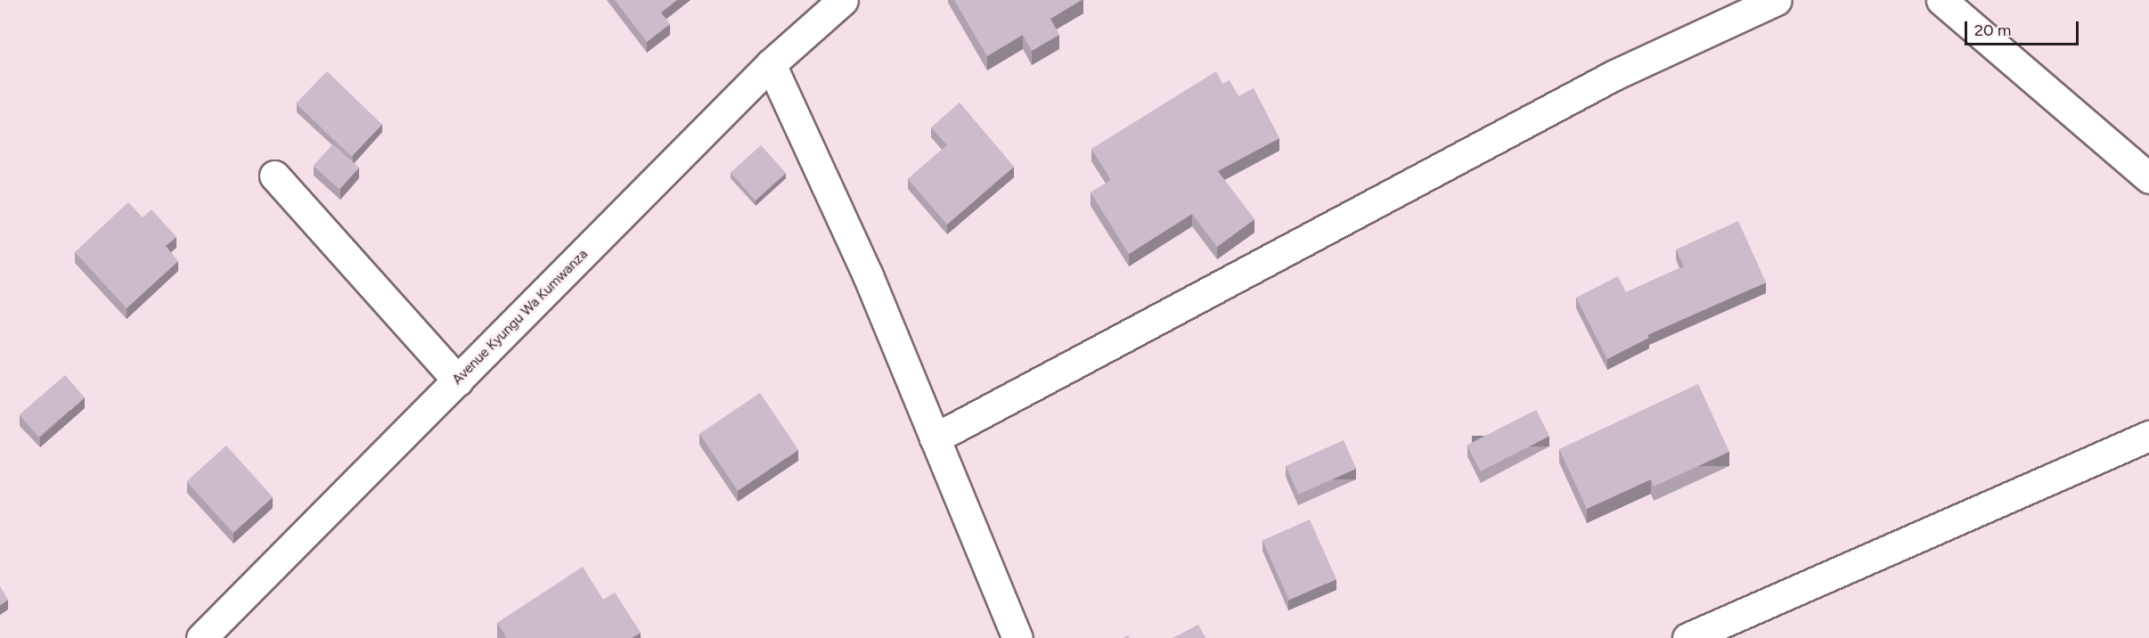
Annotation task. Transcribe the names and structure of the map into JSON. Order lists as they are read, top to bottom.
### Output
{
  "streets": {
    "street": ["Avenue Kyungu Wa Kumwanza"]
  },
  "scale_bar": "20 m"
}
